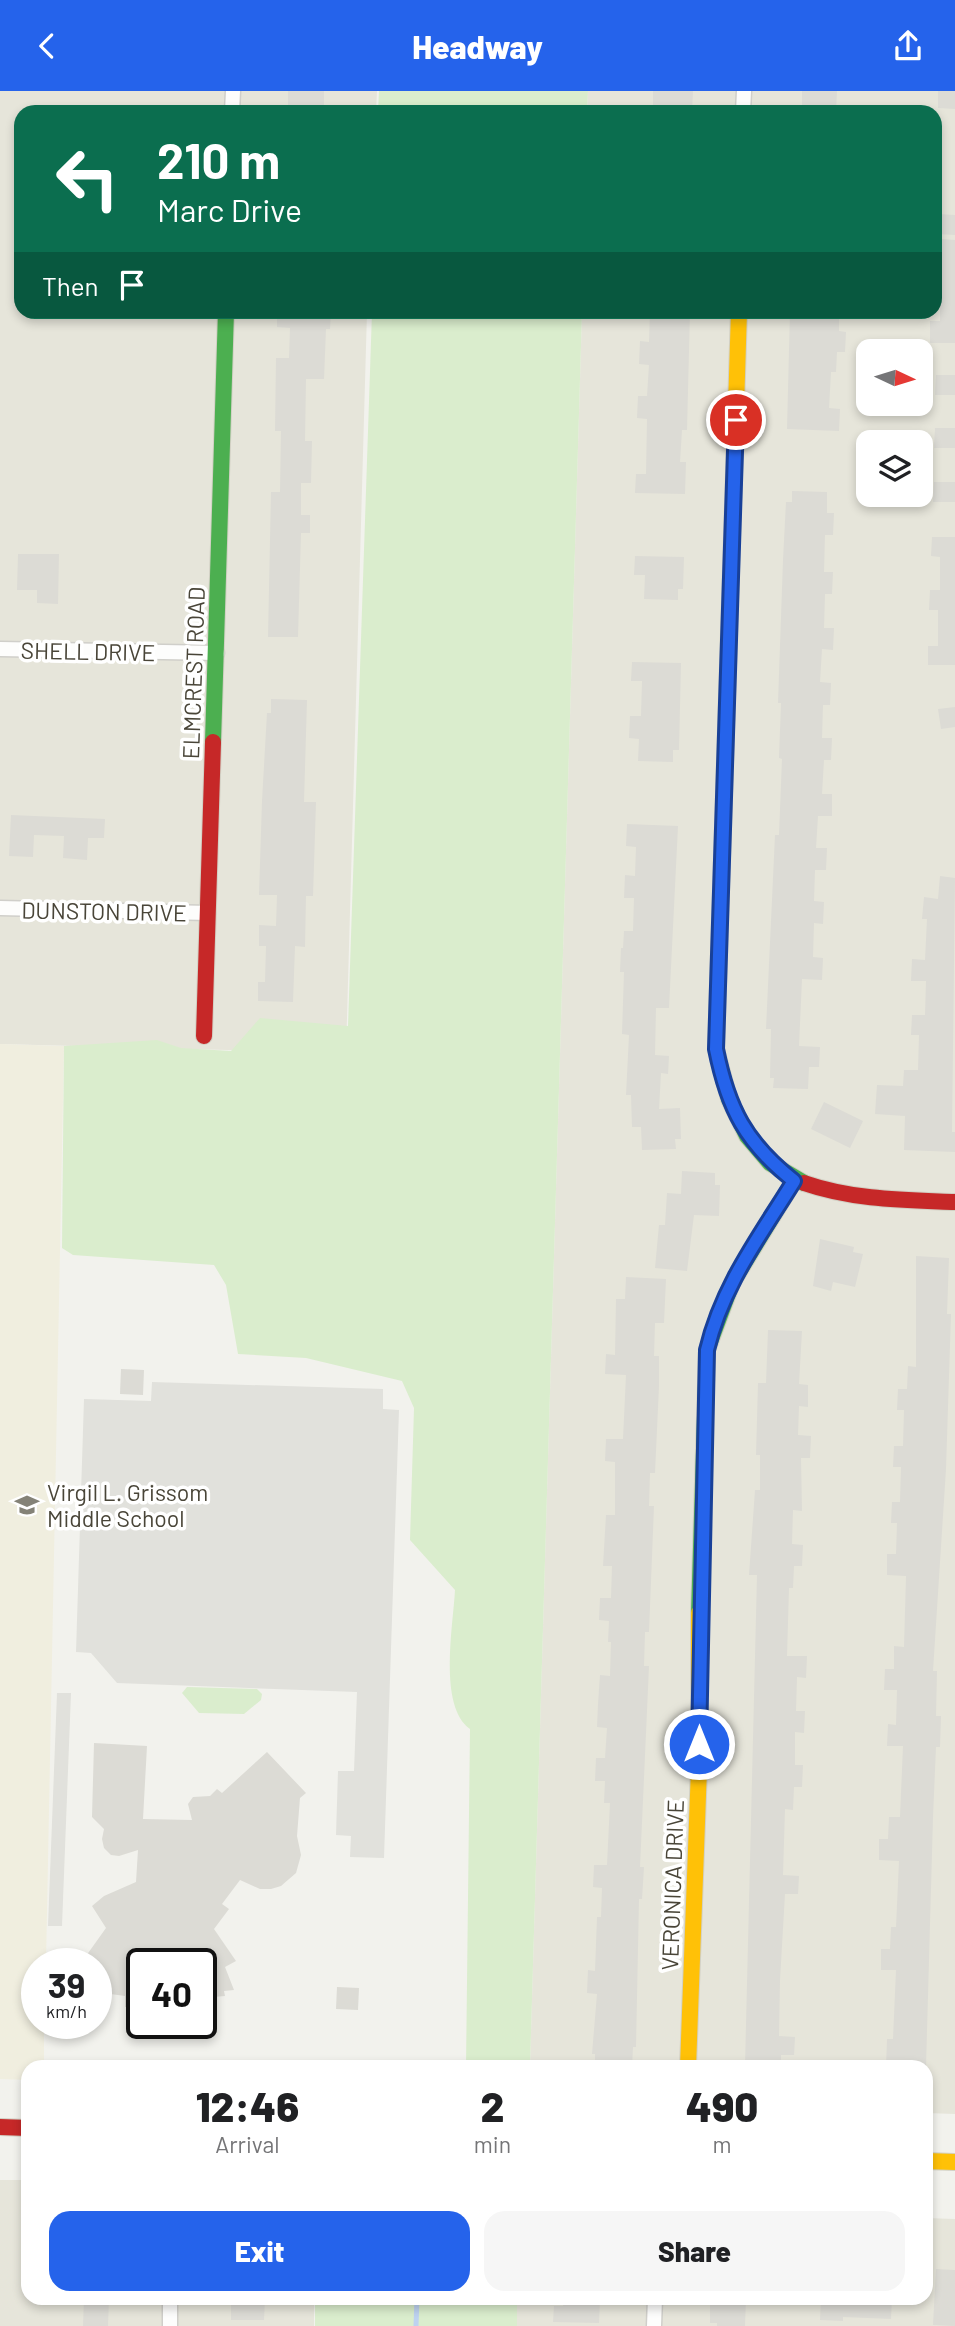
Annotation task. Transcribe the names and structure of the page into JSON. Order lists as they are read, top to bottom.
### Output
{
  "streets": {
    "street": [
      "SHELL DRIVE",
      "ELMCREST ROAD",
      "DUNSTON DRIVE",
      "VERONICA DRIVE"
    ]
  },
  "crossings": [
    ["SHELL DRIVE", "ELMCREST ROAD"],
    ["ELMCREST ROAD", "DUNSTON DRIVE"]
  ],
  "places": {
    "school or university": ["Virgil L. Grissom Middle School"]
  },
  "north": "right",
  "page": {
    "header": "Headway",
    "turn": ["210 m", "Marc Drive"],
    "then": "Then",
    "speed": "39 km/h",
    "limit": "40",
    "eta": [
      "12:46",
      "Arrival",
      "2",
      "min",
      "490",
      "m"
    ],
    "buttons": ["Exit", "Share"]
  }
}
